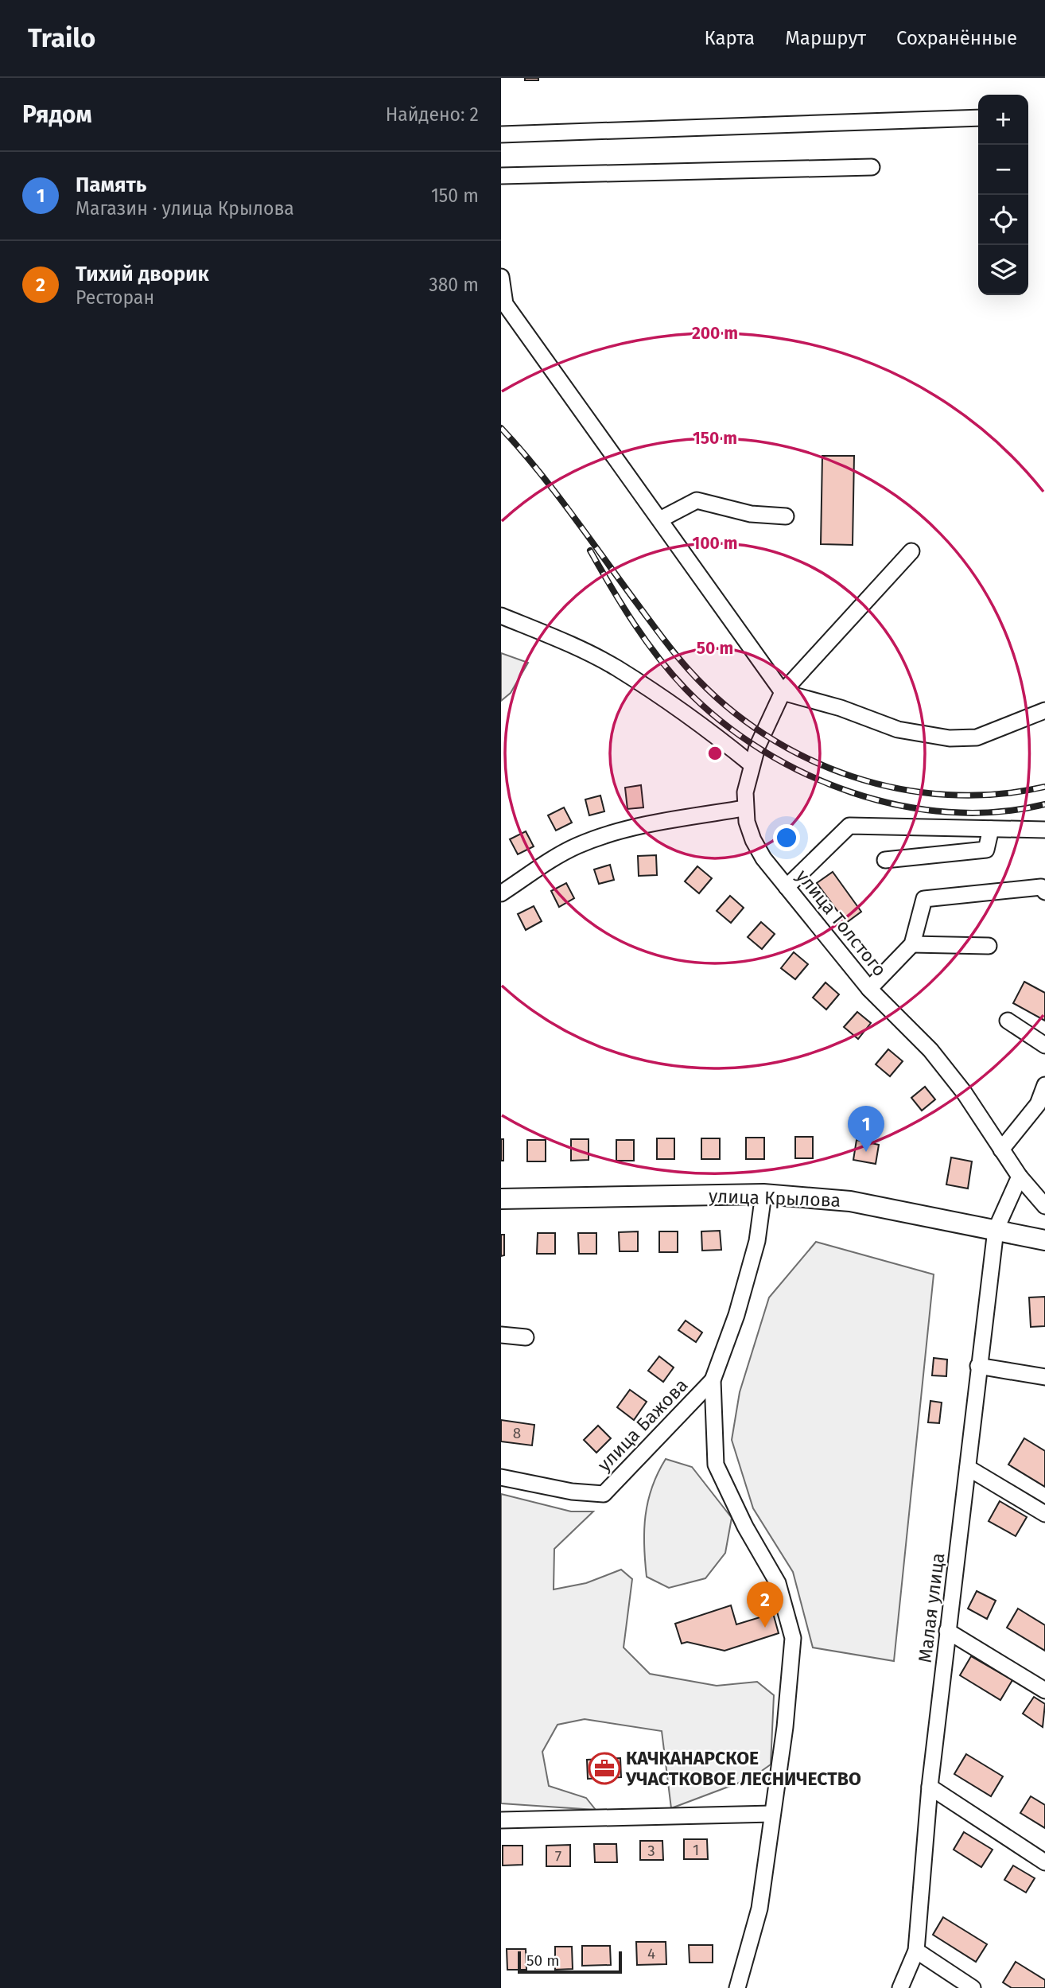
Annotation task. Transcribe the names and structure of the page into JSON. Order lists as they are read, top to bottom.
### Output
{
  "streets": {
    "main road": ["улица Крылова"],
    "street": ["улица Толстого", "улица Бажова", "Малая улица"]
  },
  "crossings": [
    ["улица Толстого", "Малая улица"],
    ["улица Крылова", "Малая улица"]
  ],
  "places": {
    "office": ["КАЧКАНАРСКОЕ УЧАСТКОВОЕ ЛЕСНИЧЕСТВО"]
  },
  "house_numbers": [
    "8",
    "1",
    "3",
    "7",
    "4"
  ],
  "scale_bar": "50 m",
  "page": {
    "header": "Trailo",
    "nav": ["Карта", "Маршрут", "Сохранённые"],
    "heading": ["Рядом", "Найдено: 2"],
    "map_buttons": ["+", "−"],
    "list": [
      {
        "mark": "1",
        "name": "Память",
        "note": "Магазин · улица Крылова",
        "value": "150 m"
      },
      {
        "mark": "2",
        "name": "Тихий дворик",
        "note": "Ресторан",
        "value": "380 m"
      }
    ],
    "pins": ["1", "2"],
    "scale": "50 m"
  },
  "rings": [
    "200 m",
    "150 m",
    "100 m",
    "50 m"
  ]
}
